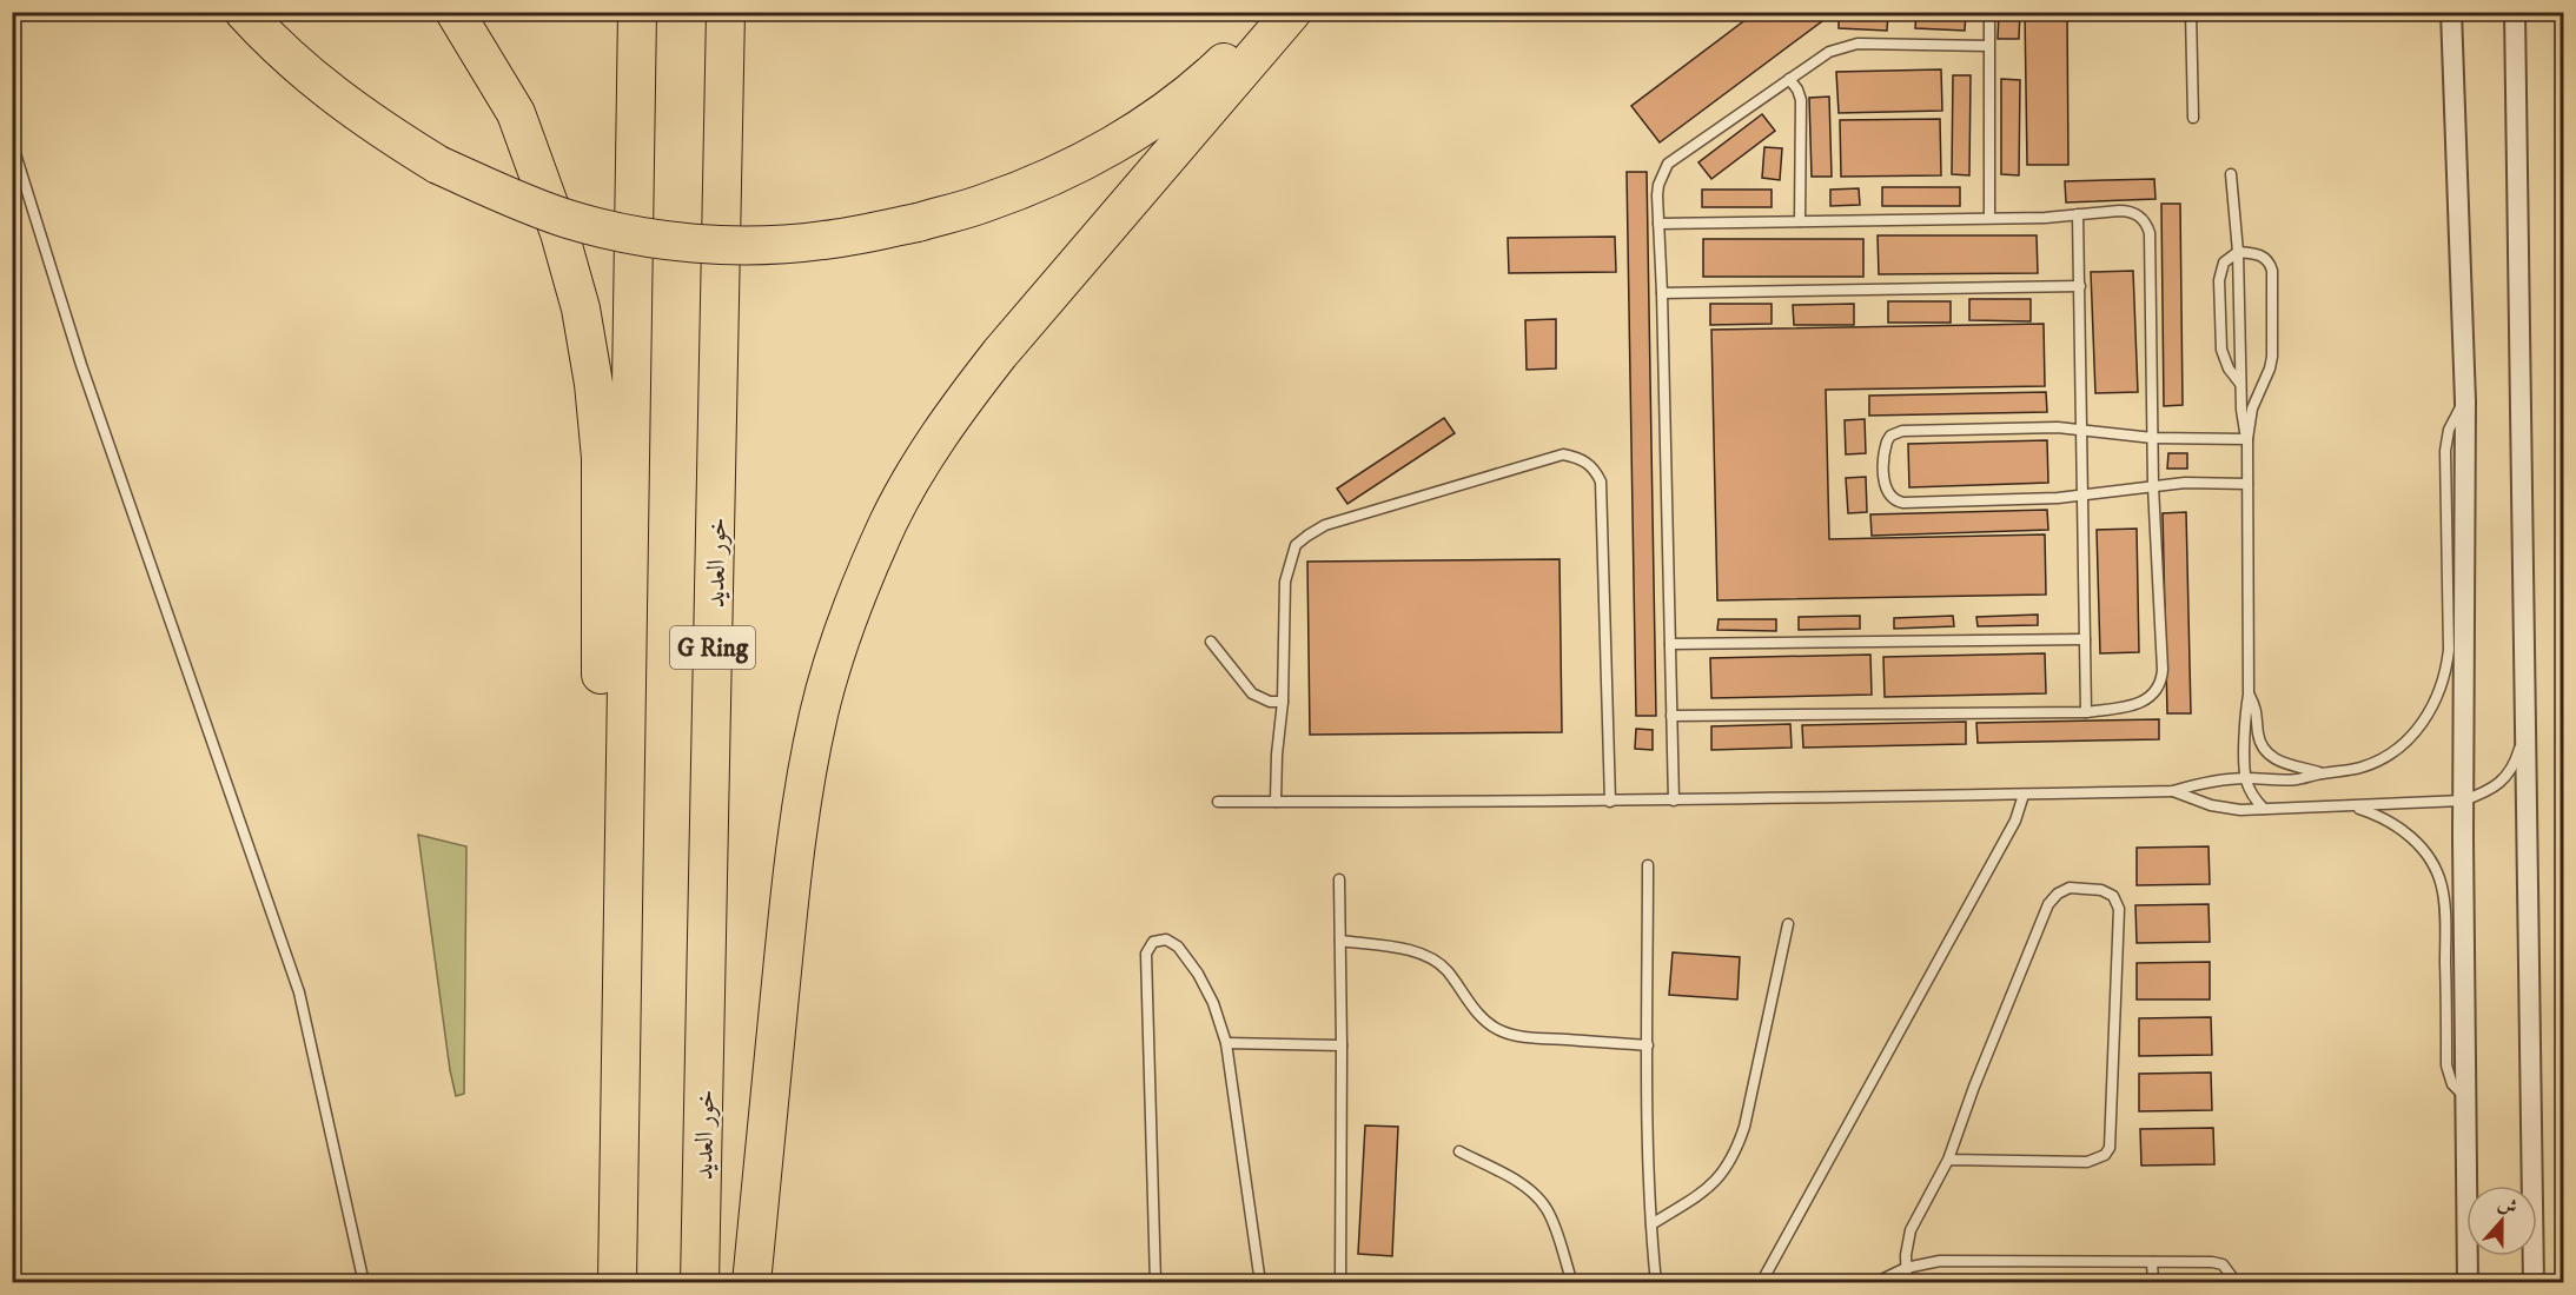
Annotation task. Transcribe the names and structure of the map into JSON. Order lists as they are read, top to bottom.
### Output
{
  "streets": {
    "highway": ["خور العديد", "G Ring"]
  },
  "north": "top"
}
